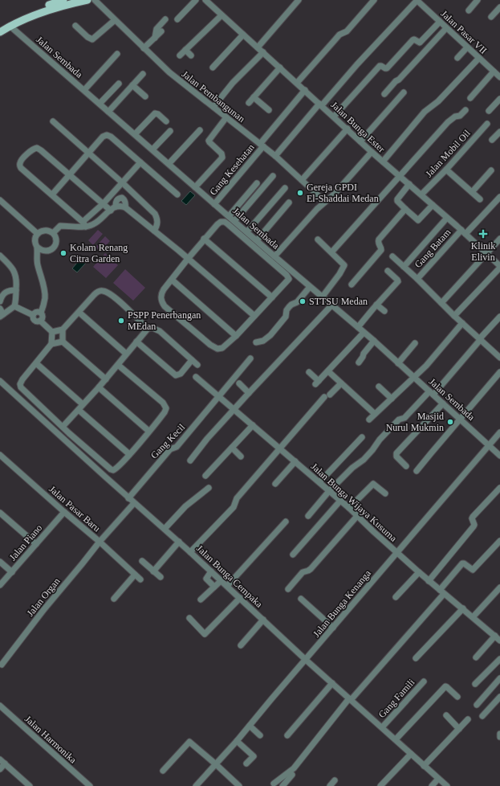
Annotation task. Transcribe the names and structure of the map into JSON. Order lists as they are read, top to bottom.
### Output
{
  "streets": {
    "street": [
      "Jalan Pasar VII",
      "Jalan Sembada",
      "Jalan Pembangunan",
      "Jalan Bunga Ester",
      "Jalan Mobil Oil",
      "Gang Kesehatan",
      "Gang Batam",
      "Gang Kecil",
      "Jalan Bunga Wijaya Kusuma",
      "Jalan Pasar Baru",
      "Jalan Piano",
      "Jalan Bunga Cempaka",
      "Jalan Organ",
      "Jalan Bunga Kenanga",
      "Gang Famili",
      "Jalan Harmonika"
    ]
  },
  "crossings": [
    ["Jalan Sembada", "Gang Kesehatan"],
    ["Jalan Sembada", "Jalan Bunga Kenanga"],
    ["Jalan Pembangunan", "Gang Kesehatan"],
    ["Jalan Bunga Ester", "Jalan Mobil Oil"],
    ["Jalan Bunga Ester", "Gang Kesehatan"],
    ["Jalan Bunga Ester", "Gang Batam"],
    ["Gang Kecil", "Jalan Bunga Wijaya Kusuma"],
    ["Gang Kecil", "Jalan Bunga Cempaka"],
    ["Jalan Bunga Wijaya Kusuma", "Jalan Bunga Kenanga"],
    ["Jalan Pasar Baru", "Jalan Piano"],
    ["Jalan Pasar Baru", "Jalan Bunga Cempaka"],
    ["Jalan Pasar Baru", "Jalan Organ"],
    ["Jalan Bunga Cempaka", "Jalan Bunga Kenanga"],
    ["Jalan Bunga Cempaka", "Gang Famili"]
  ],
  "places": {
    "other": [
      "Gereja GPDI El-Shaddai Medan",
      "Kolam Renang Citra Garden",
      "STTSU Medan",
      "PSPP Penerbangan MEdan",
      "Masjid Nurul Mukmin"
    ],
    "health": ["Klinik Elivin"]
  }
}
